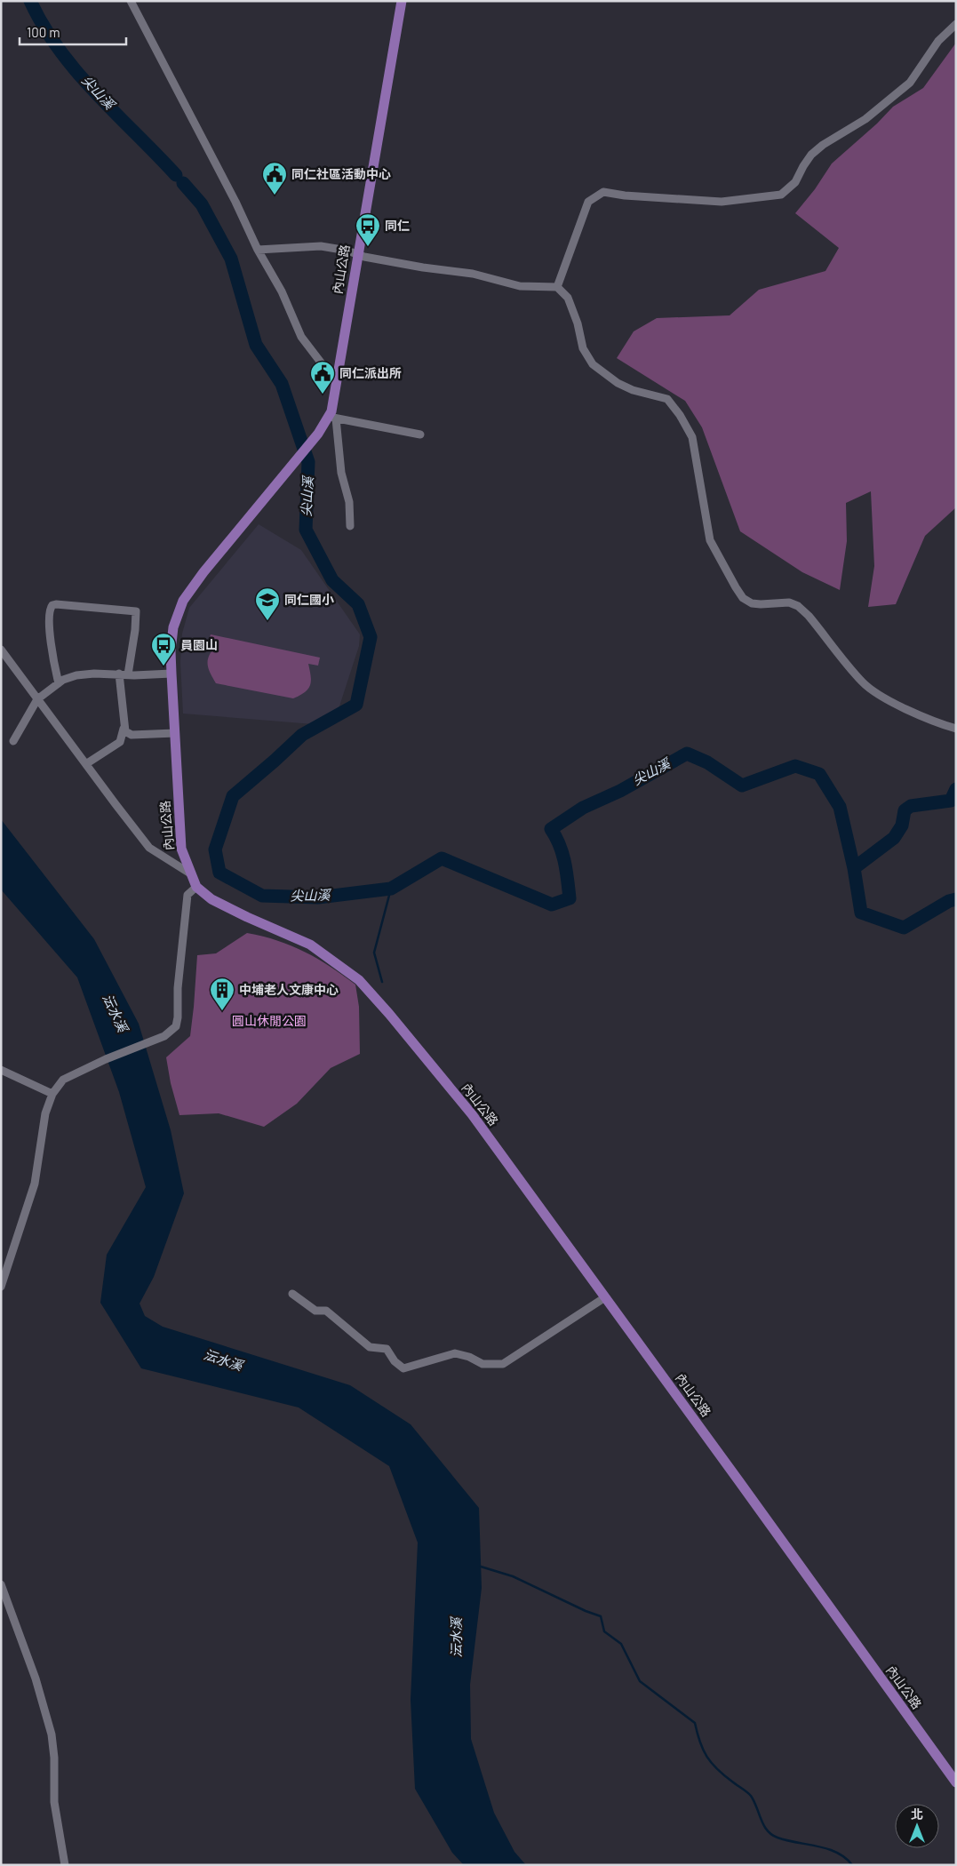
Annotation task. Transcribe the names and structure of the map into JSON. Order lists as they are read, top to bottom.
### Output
{
  "streets": {
    "main road": ["內山公路"]
  },
  "water": ["尖山溪", "沄水溪"],
  "parks": ["圓山休閒公園"],
  "places": {
    "public building": ["同仁社區活動中心", "同仁派出所"],
    "bus stop": ["同仁", "員園山"],
    "school or university": ["同仁國小"],
    "building": ["中埔老人文康中心"]
  },
  "scale_bar": "100 m",
  "north": "top"
}
